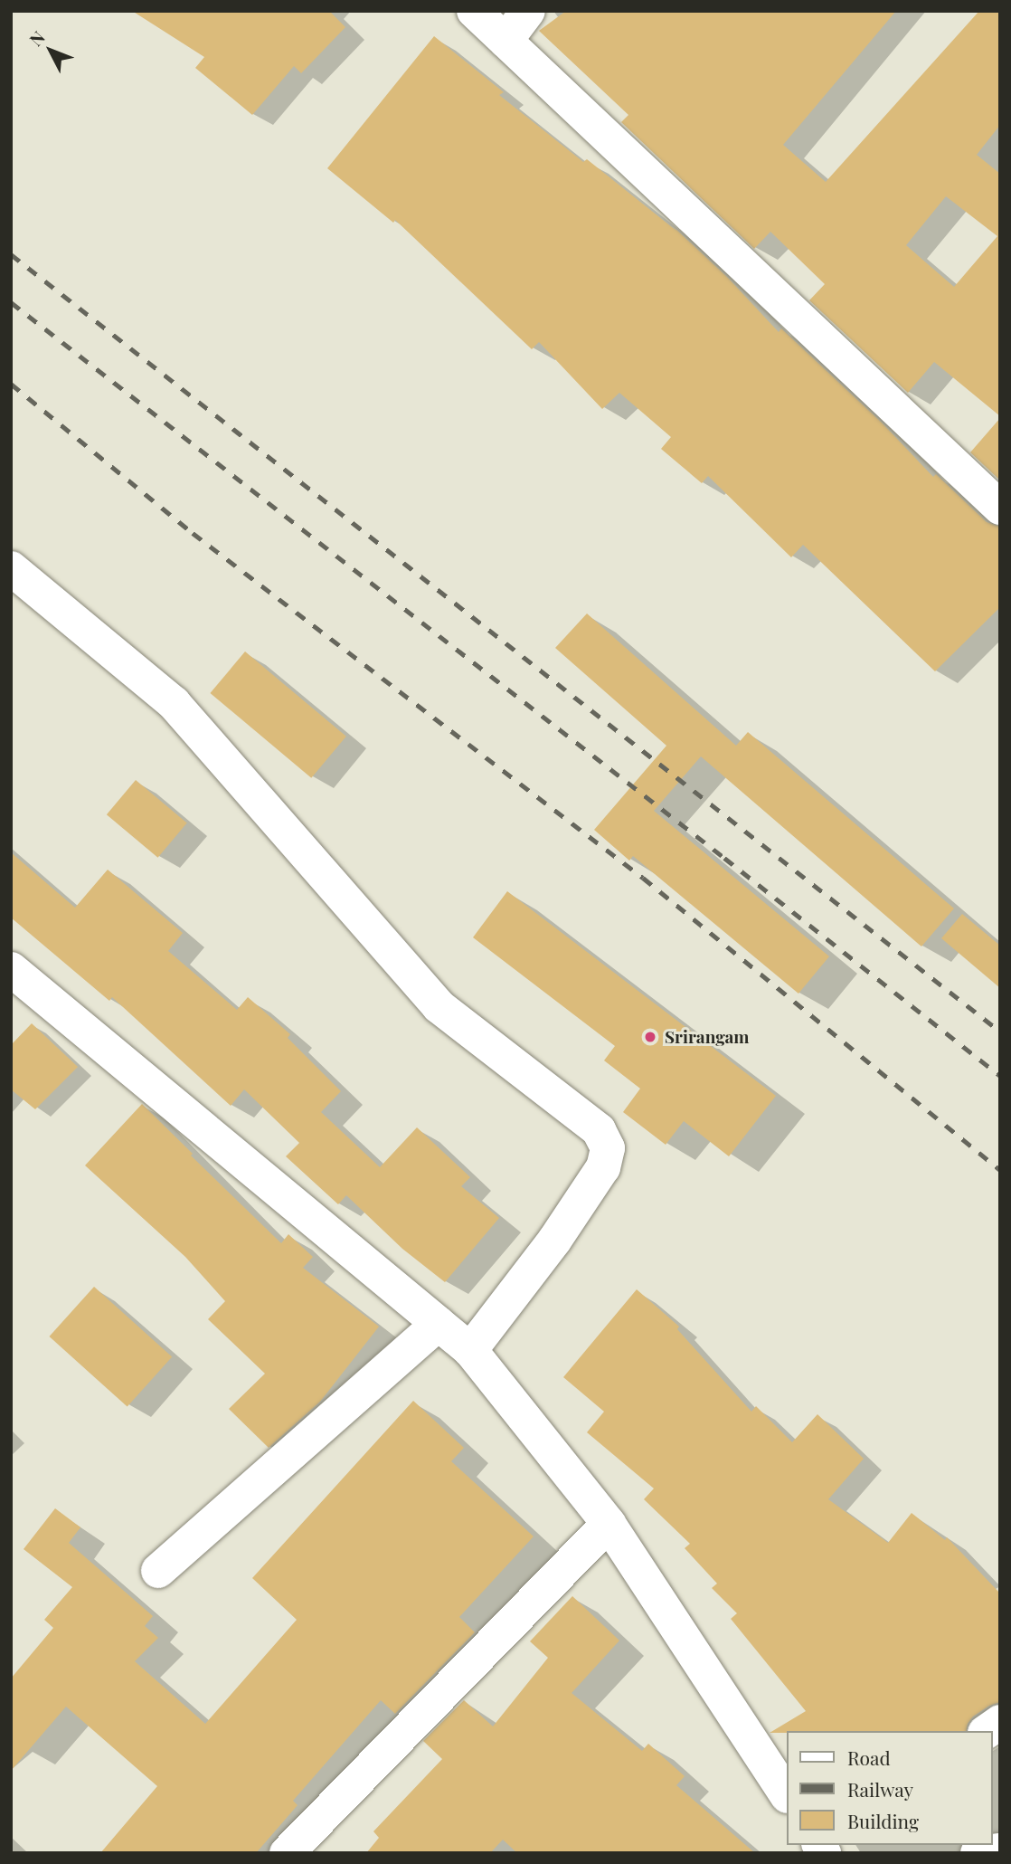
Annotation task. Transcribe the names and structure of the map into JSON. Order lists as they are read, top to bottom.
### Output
{
  "places": ["Srirangam"],
  "legend": ["Road", "Railway", "Building"],
  "north": "top left"
}
